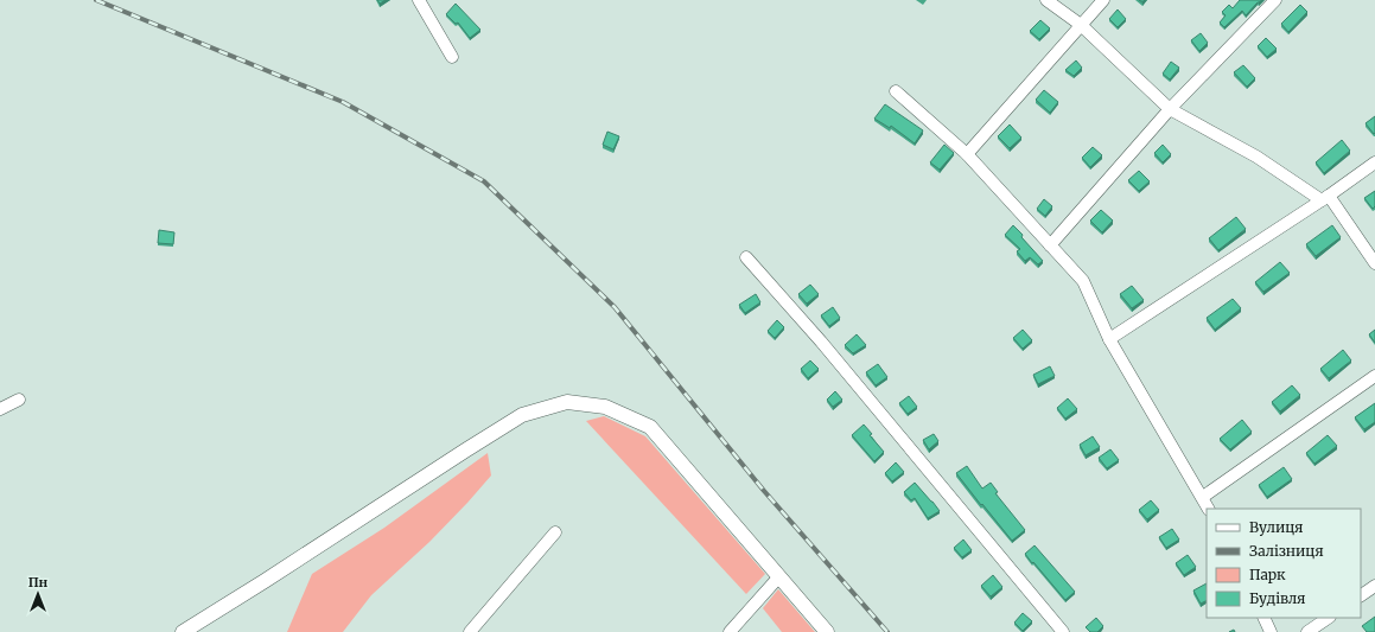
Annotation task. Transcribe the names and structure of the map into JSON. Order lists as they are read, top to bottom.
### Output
{
  "legend": [
    "Вулиця",
    "Залізниця",
    "Парк",
    "Будівля"
  ],
  "north": "top"
}
